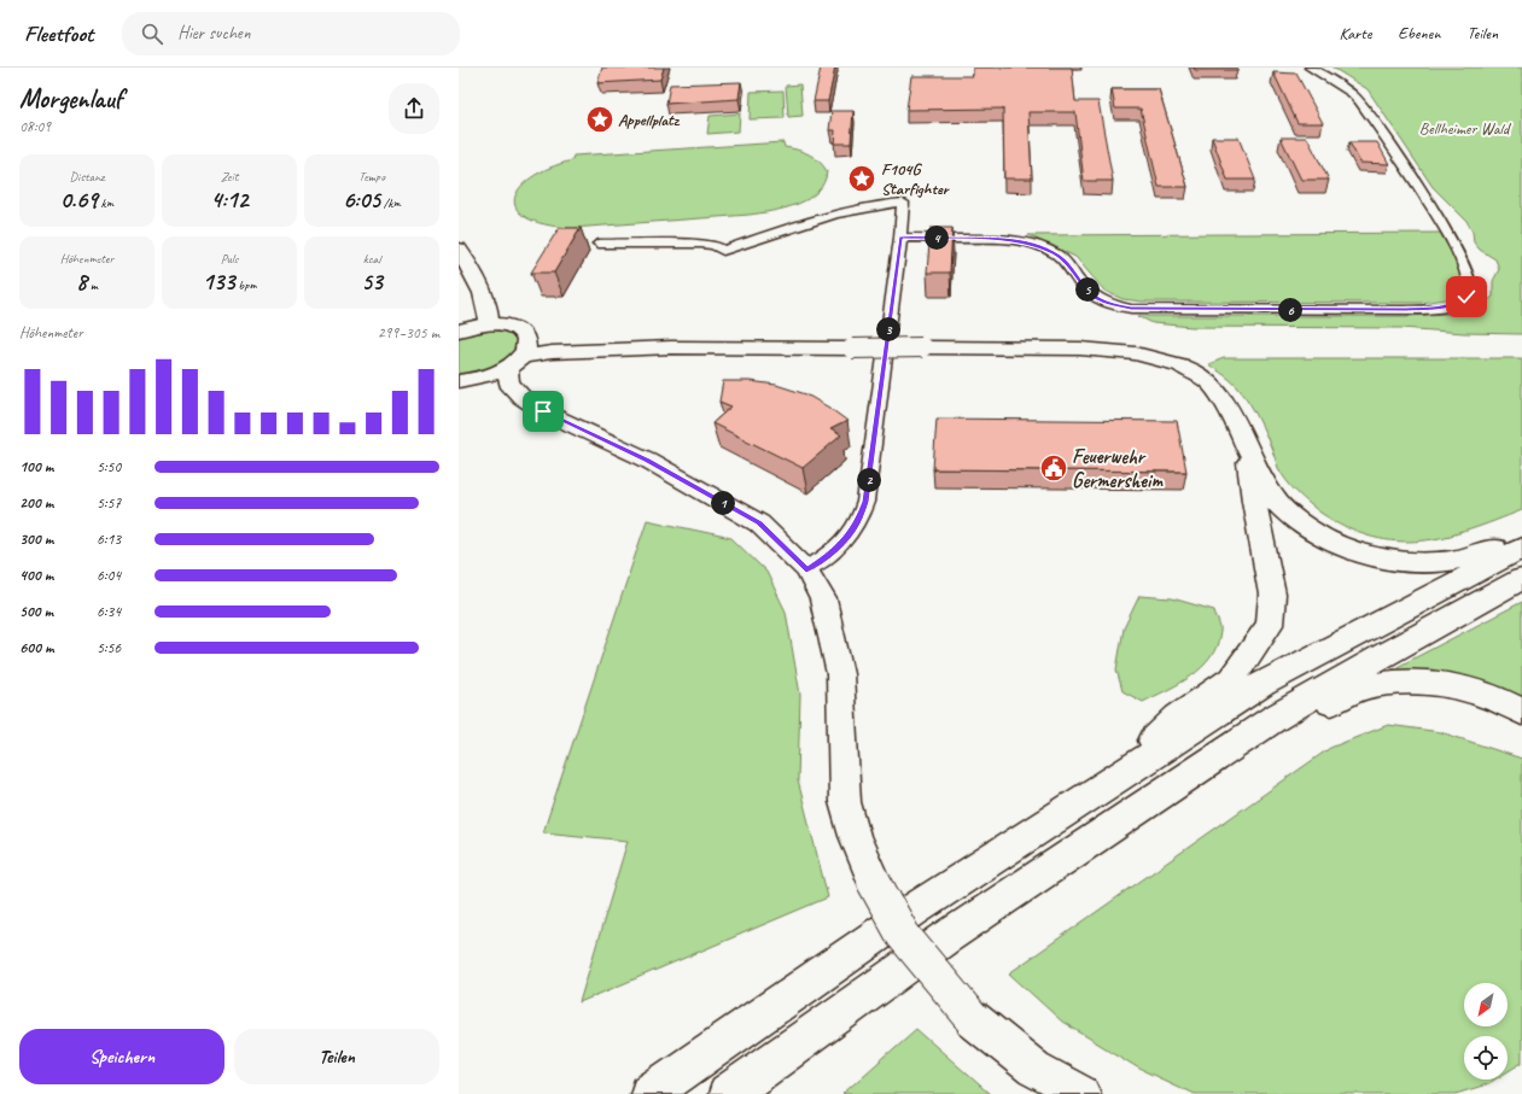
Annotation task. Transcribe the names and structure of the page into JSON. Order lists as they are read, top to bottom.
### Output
{
  "parks": ["Bellheimer Wald"],
  "places": {
    "place": ["Appellplatz", "F104G Starfighter"],
    "public building": ["Feuerwehr Germersheim"]
  },
  "north": "bottom left",
  "page": {
    "header": "Fleetfoot",
    "search": "Hier suchen",
    "nav": ["Karte", "Ebenen", "Teilen"],
    "heading": ["Morgenlauf", "08:09"],
    "stats": [
      ["Distanz", "0.69 km"],
      ["Zeit", "4:12"],
      ["Tempo", "6:05 /km"],
      ["Höhenmeter", "8 m"],
      ["Puls", "133 bpm"],
      ["kcal", "53"]
    ],
    "pins": [
      "4",
      "5",
      "6",
      "3",
      "2",
      "1"
    ],
    "chart": ["Höhenmeter", "299–305 m"],
    "list": [
      {
        "name": "100 m",
        "note": "5:50"
      },
      {
        "name": "200 m",
        "note": "5:57"
      },
      {
        "name": "300 m",
        "note": "6:13"
      },
      {
        "name": "400 m",
        "note": "6:04"
      },
      {
        "name": "500 m",
        "note": "6:34"
      },
      {
        "name": "600 m",
        "note": "5:56"
      }
    ],
    "buttons": ["Speichern", "Teilen"]
  }
}
